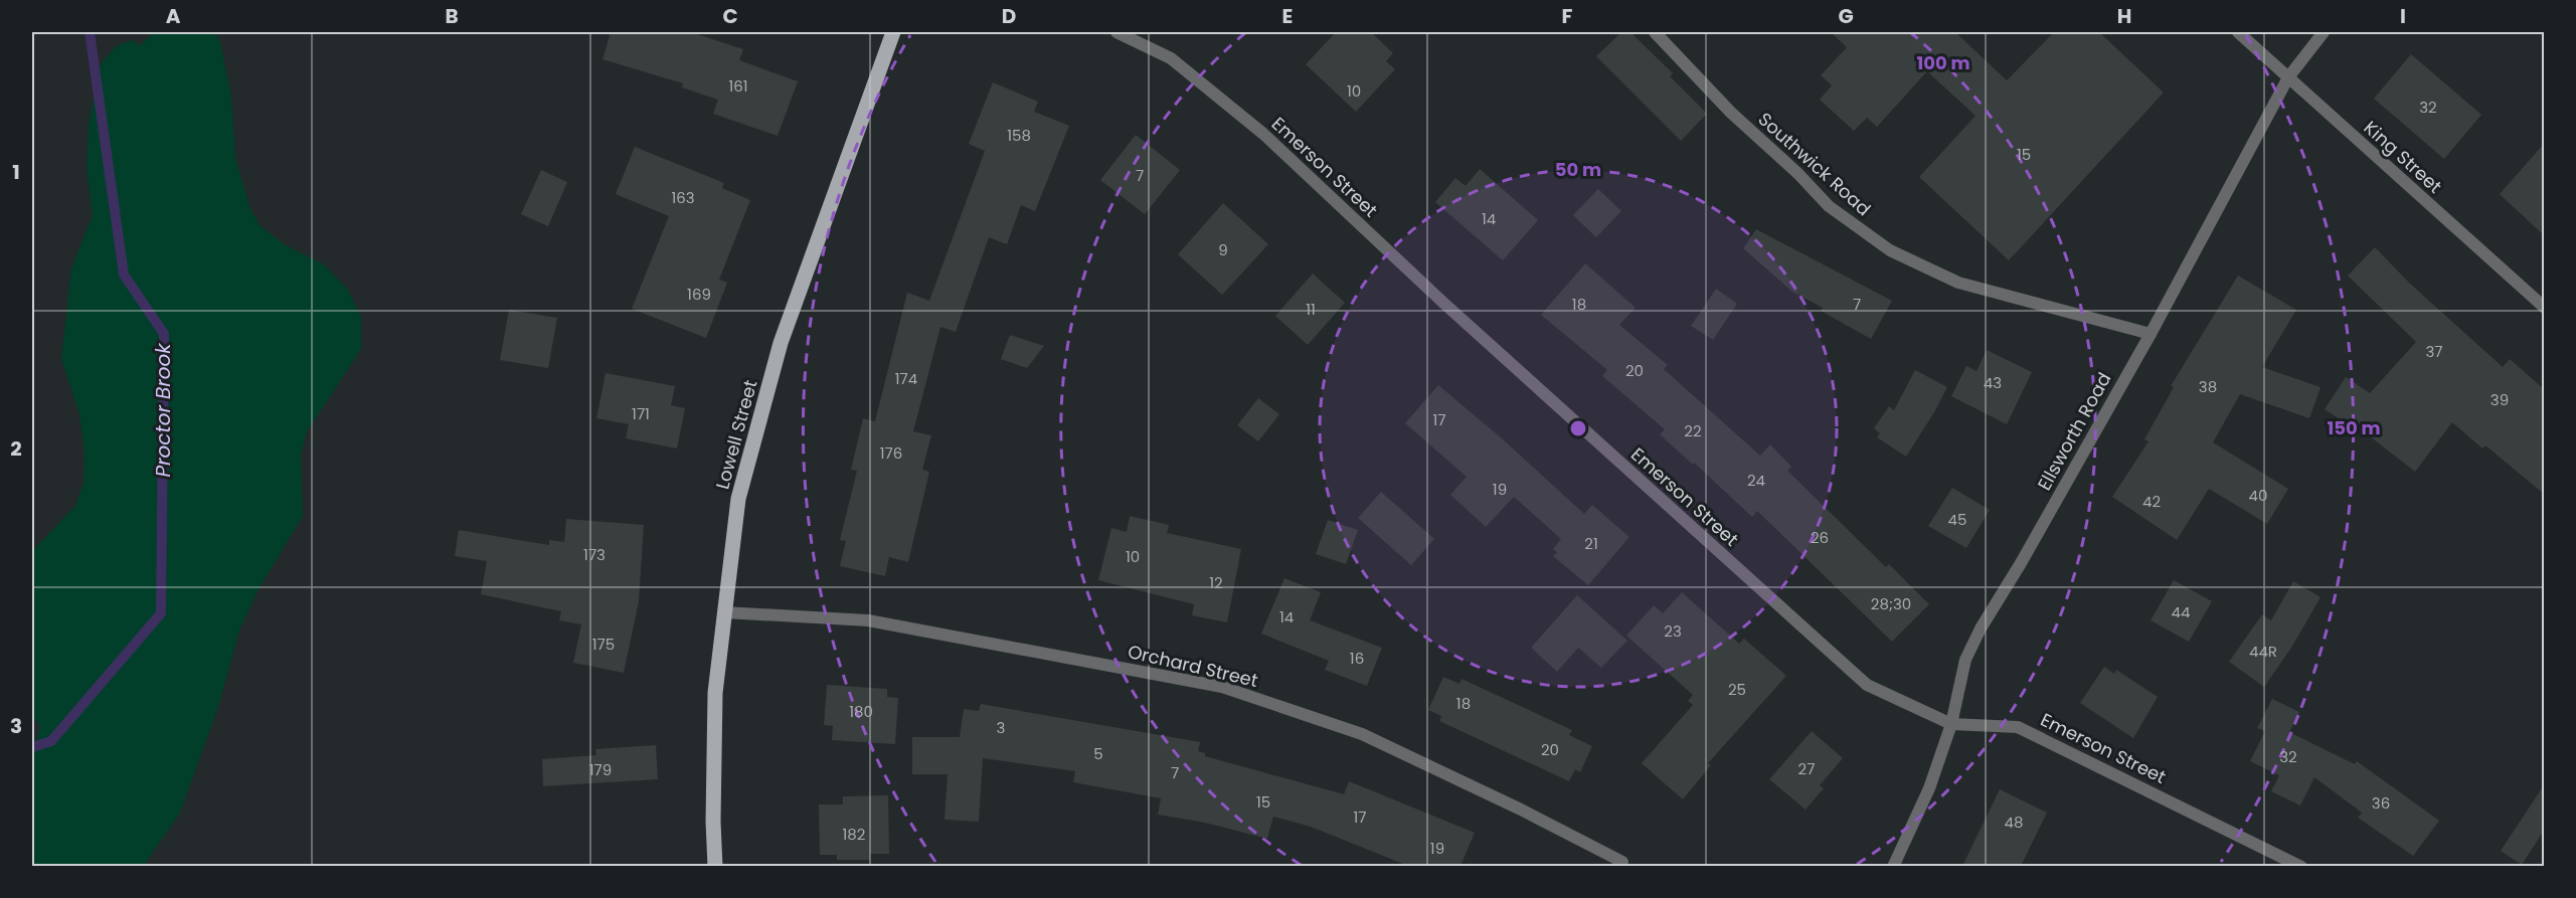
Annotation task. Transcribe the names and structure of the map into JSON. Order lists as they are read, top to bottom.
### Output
{
  "streets": {
    "main road": ["Lowell Street"],
    "street": [
      "King Street",
      "Southwick Road",
      "Emerson Street",
      "Ellsworth Road",
      "Orchard Street"
    ]
  },
  "crossings": [
    ["King Street", "Ellsworth Road"],
    ["Southwick Road", "Ellsworth Road"],
    ["Emerson Street", "Ellsworth Road"],
    ["Lowell Street", "Orchard Street"]
  ],
  "water": ["Proctor Brook"],
  "house_numbers": [
    "161",
    "10",
    "32",
    "158",
    "15",
    "7",
    "163",
    "14",
    "9",
    "169",
    "18",
    "7",
    "11",
    "37",
    "20",
    "174",
    "43",
    "38",
    "39",
    "171",
    "17",
    "22",
    "176",
    "24",
    "19",
    "40",
    "42",
    "45",
    "26",
    "21",
    "173",
    "10",
    "12",
    "28;30",
    "44",
    "14",
    "23",
    "175",
    "44R",
    "16",
    "25",
    "18",
    "180",
    "3",
    "20",
    "5",
    "32",
    "27",
    "179",
    "7",
    "15",
    "36",
    "17",
    "48",
    "182",
    "19"
  ],
  "grid": {
    "columns": [
      "A",
      "B",
      "C",
      "D",
      "E",
      "F",
      "G",
      "H",
      "I"
    ],
    "rows": ["1", "2", "3"]
  },
  "rings": ["100 m", "50 m", "150 m"]
}
